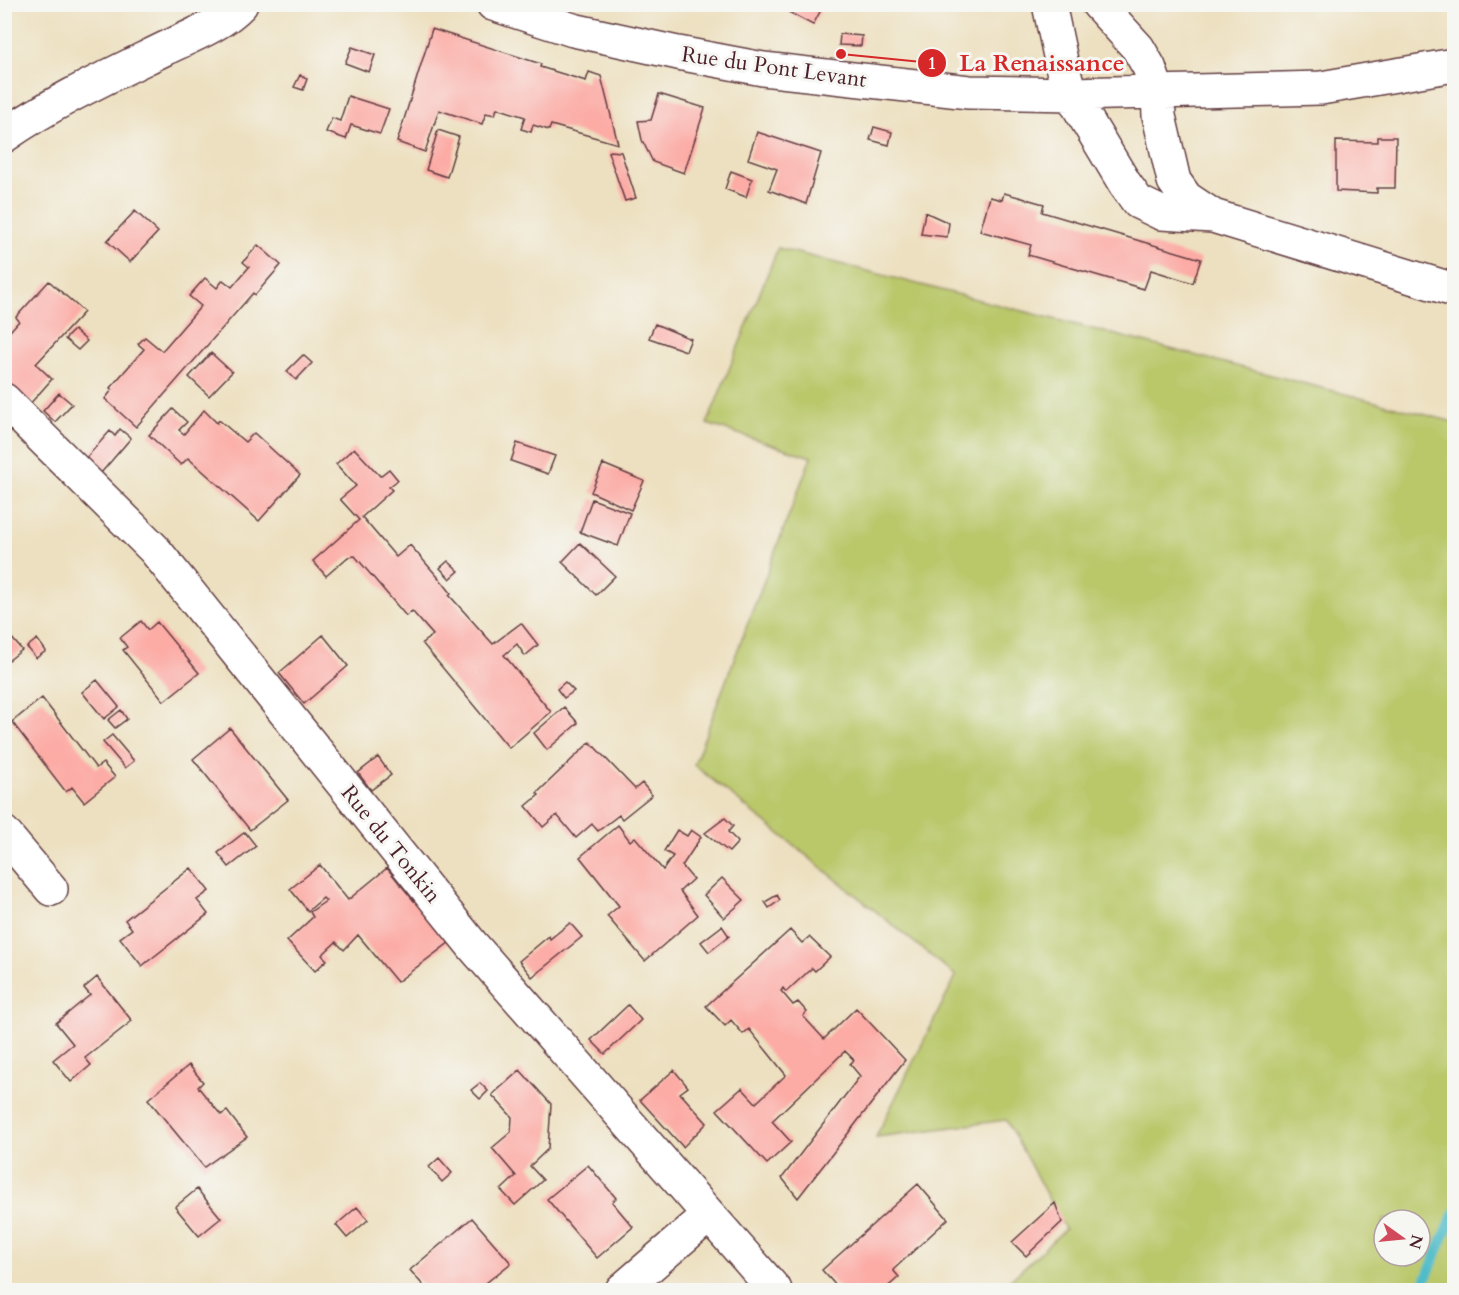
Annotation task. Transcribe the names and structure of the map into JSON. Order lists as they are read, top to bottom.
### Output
{
  "streets": {
    "street": ["Rue du Pont Levant", "Rue du Tonkin"]
  },
  "places": ["La Renaissance"],
  "north": "right"
}
